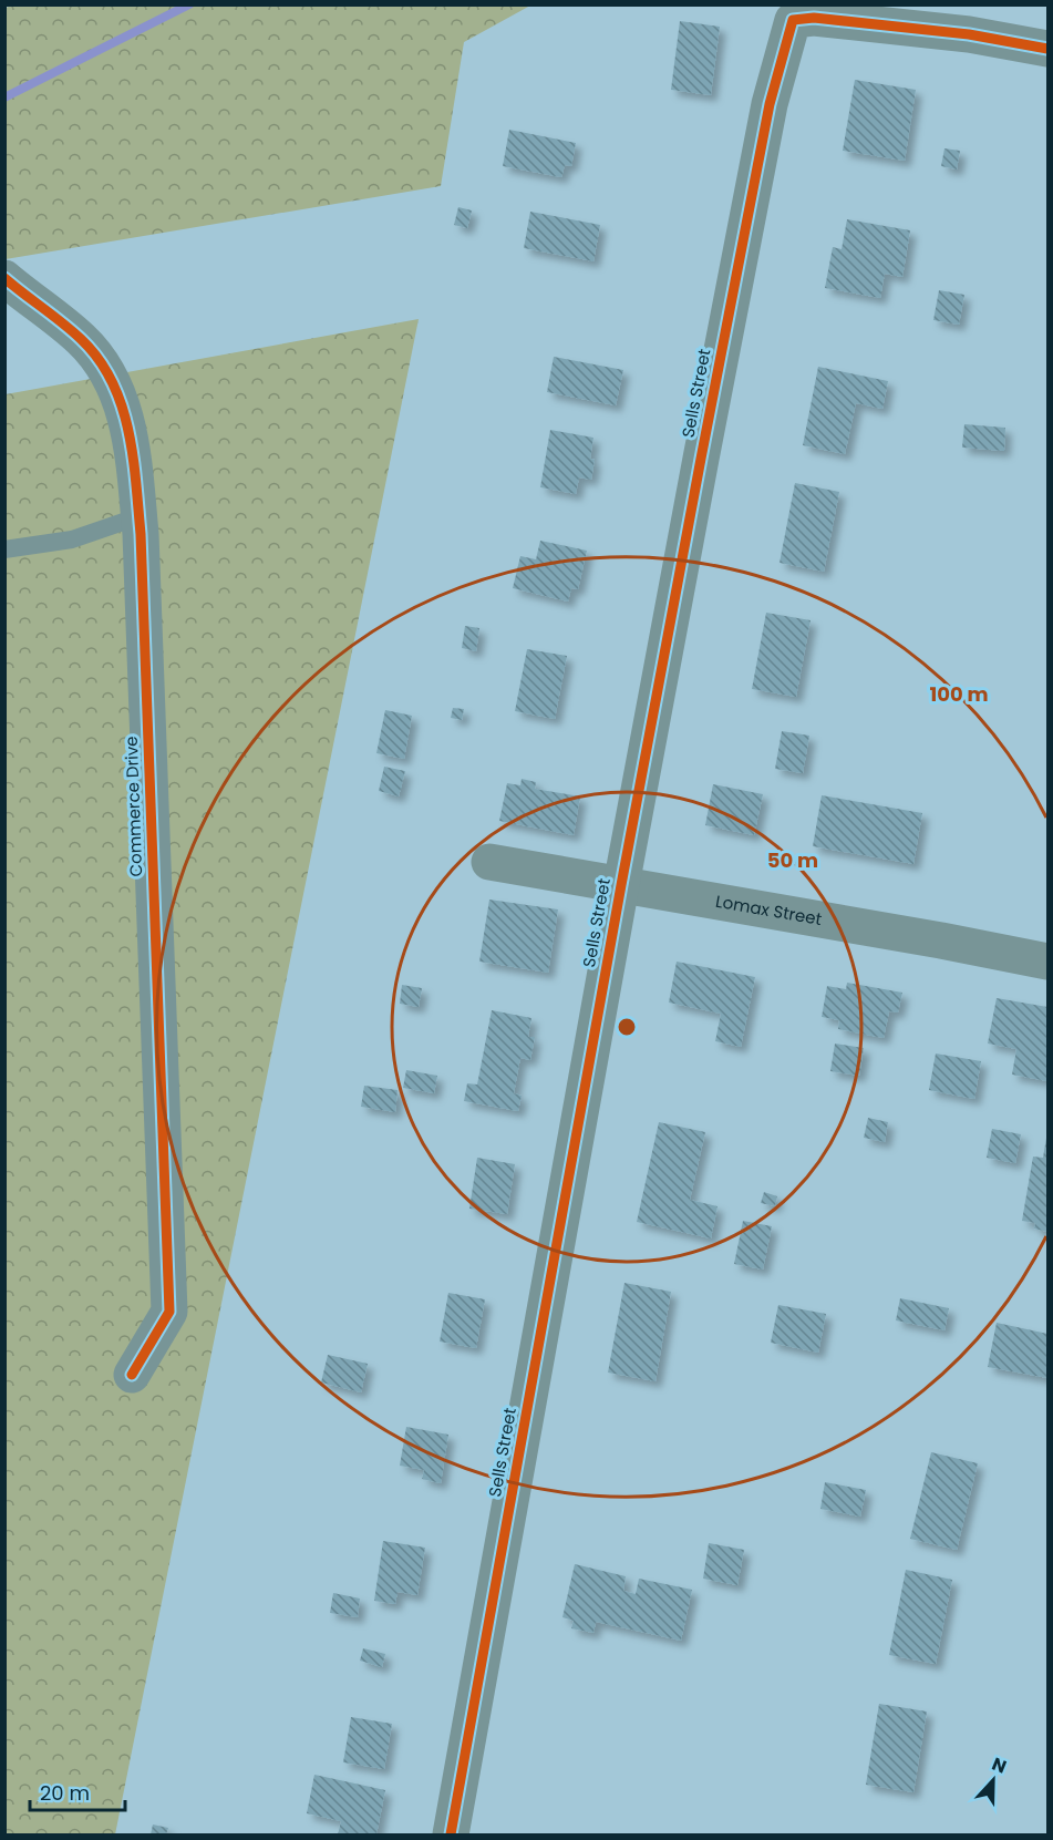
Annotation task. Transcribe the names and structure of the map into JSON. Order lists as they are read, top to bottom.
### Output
{
  "streets": {
    "street": ["Sells Street", "Commerce Drive", "Lomax Street"]
  },
  "crossings": [
    ["Sells Street", "Lomax Street"]
  ],
  "scale_bar": "20 m",
  "north": "top",
  "rings": ["100 m", "50 m"]
}
